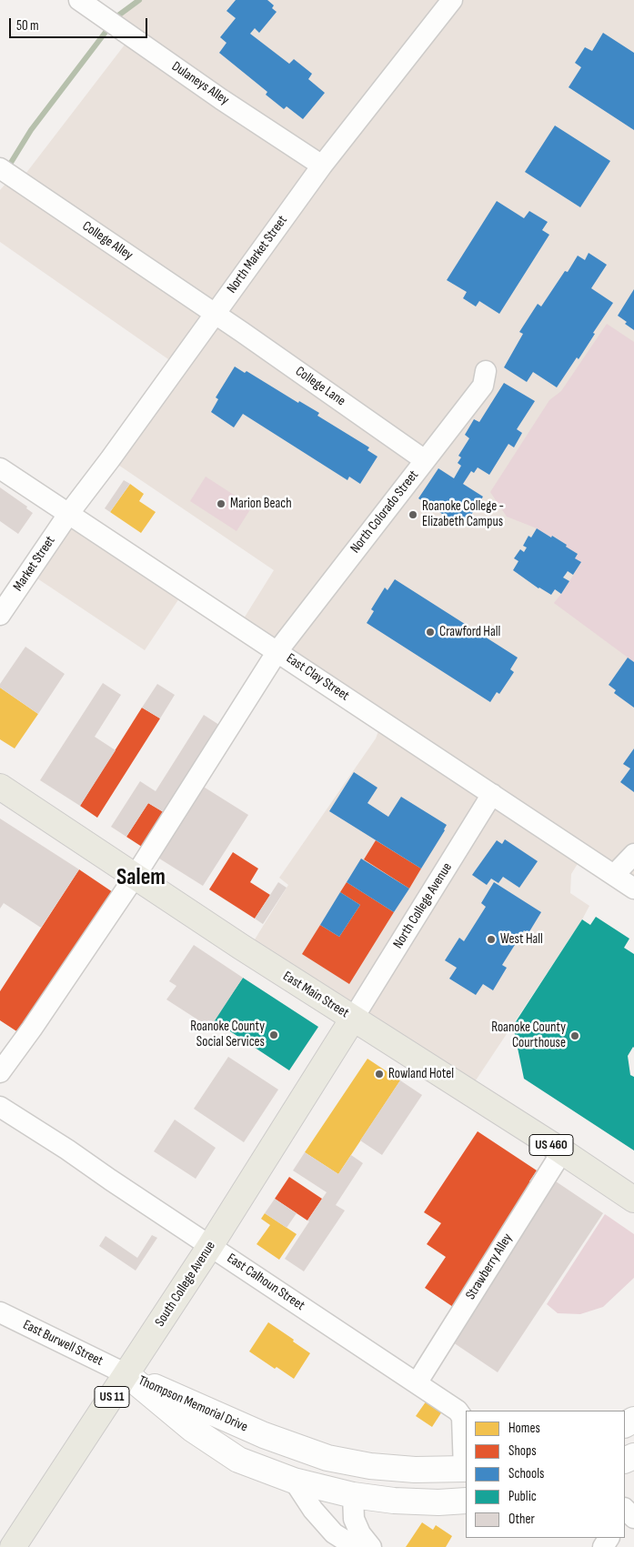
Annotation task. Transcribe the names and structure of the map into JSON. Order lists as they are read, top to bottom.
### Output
{
  "streets": {
    "main road": [
      "East Main Street",
      "US 460",
      "South College Avenue",
      "US 11",
      "Thompson Memorial Drive"
    ],
    "street": [
      "Dulaneys Alley",
      "College Alley",
      "North Market Street",
      "College Lane",
      "North Colorado Street",
      "Market Street",
      "East Clay Street",
      "North College Avenue",
      "Strawberry Alley",
      "East Calhoun Street",
      "East Burwell Street"
    ]
  },
  "crossings": [
    ["Dulaneys Alley", "North Market Street"],
    ["College Alley", "North Market Street"],
    ["College Alley", "College Lane"],
    ["North Market Street", "College Lane"],
    ["North Market Street", "Market Street"],
    ["North Market Street", "East Clay Street"],
    ["College Lane", "North Colorado Street"],
    ["North Colorado Street", "East Clay Street"],
    ["North Colorado Street", "East Main Street"],
    ["Market Street", "East Clay Street"],
    ["East Clay Street", "North College Avenue"],
    ["North College Avenue", "East Main Street"],
    ["North College Avenue", "South College Avenue"],
    ["East Main Street", "Strawberry Alley"],
    ["East Main Street", "South College Avenue"],
    ["Strawberry Alley", "East Calhoun Street"],
    ["East Calhoun Street", "South College Avenue"],
    ["East Calhoun Street", "Thompson Memorial Drive"],
    ["South College Avenue", "East Burwell Street"],
    ["South College Avenue", "Thompson Memorial Drive"],
    ["East Burwell Street", "Thompson Memorial Drive"]
  ],
  "districts": ["Salem"],
  "places": [
    "Marion Beach",
    "Roanoke College - Elizabeth Campus",
    "Crawford Hall",
    "West Hall",
    "Roanoke County Social Services",
    "Roanoke County Courthouse",
    "Rowland Hotel"
  ],
  "legend": [
    "Homes",
    "Shops",
    "Schools",
    "Public",
    "Other"
  ],
  "scale_bar": "50 m"
}
